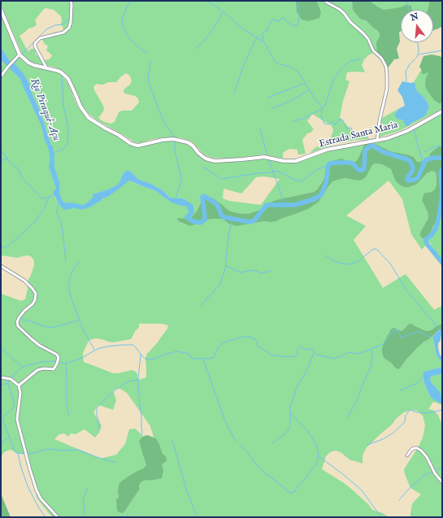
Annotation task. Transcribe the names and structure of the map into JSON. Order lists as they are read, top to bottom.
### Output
{
  "streets": {
    "street": ["Estrada Santa Maria"]
  },
  "water": ["Rio Piraquê-Açu"],
  "north": "top"
}
